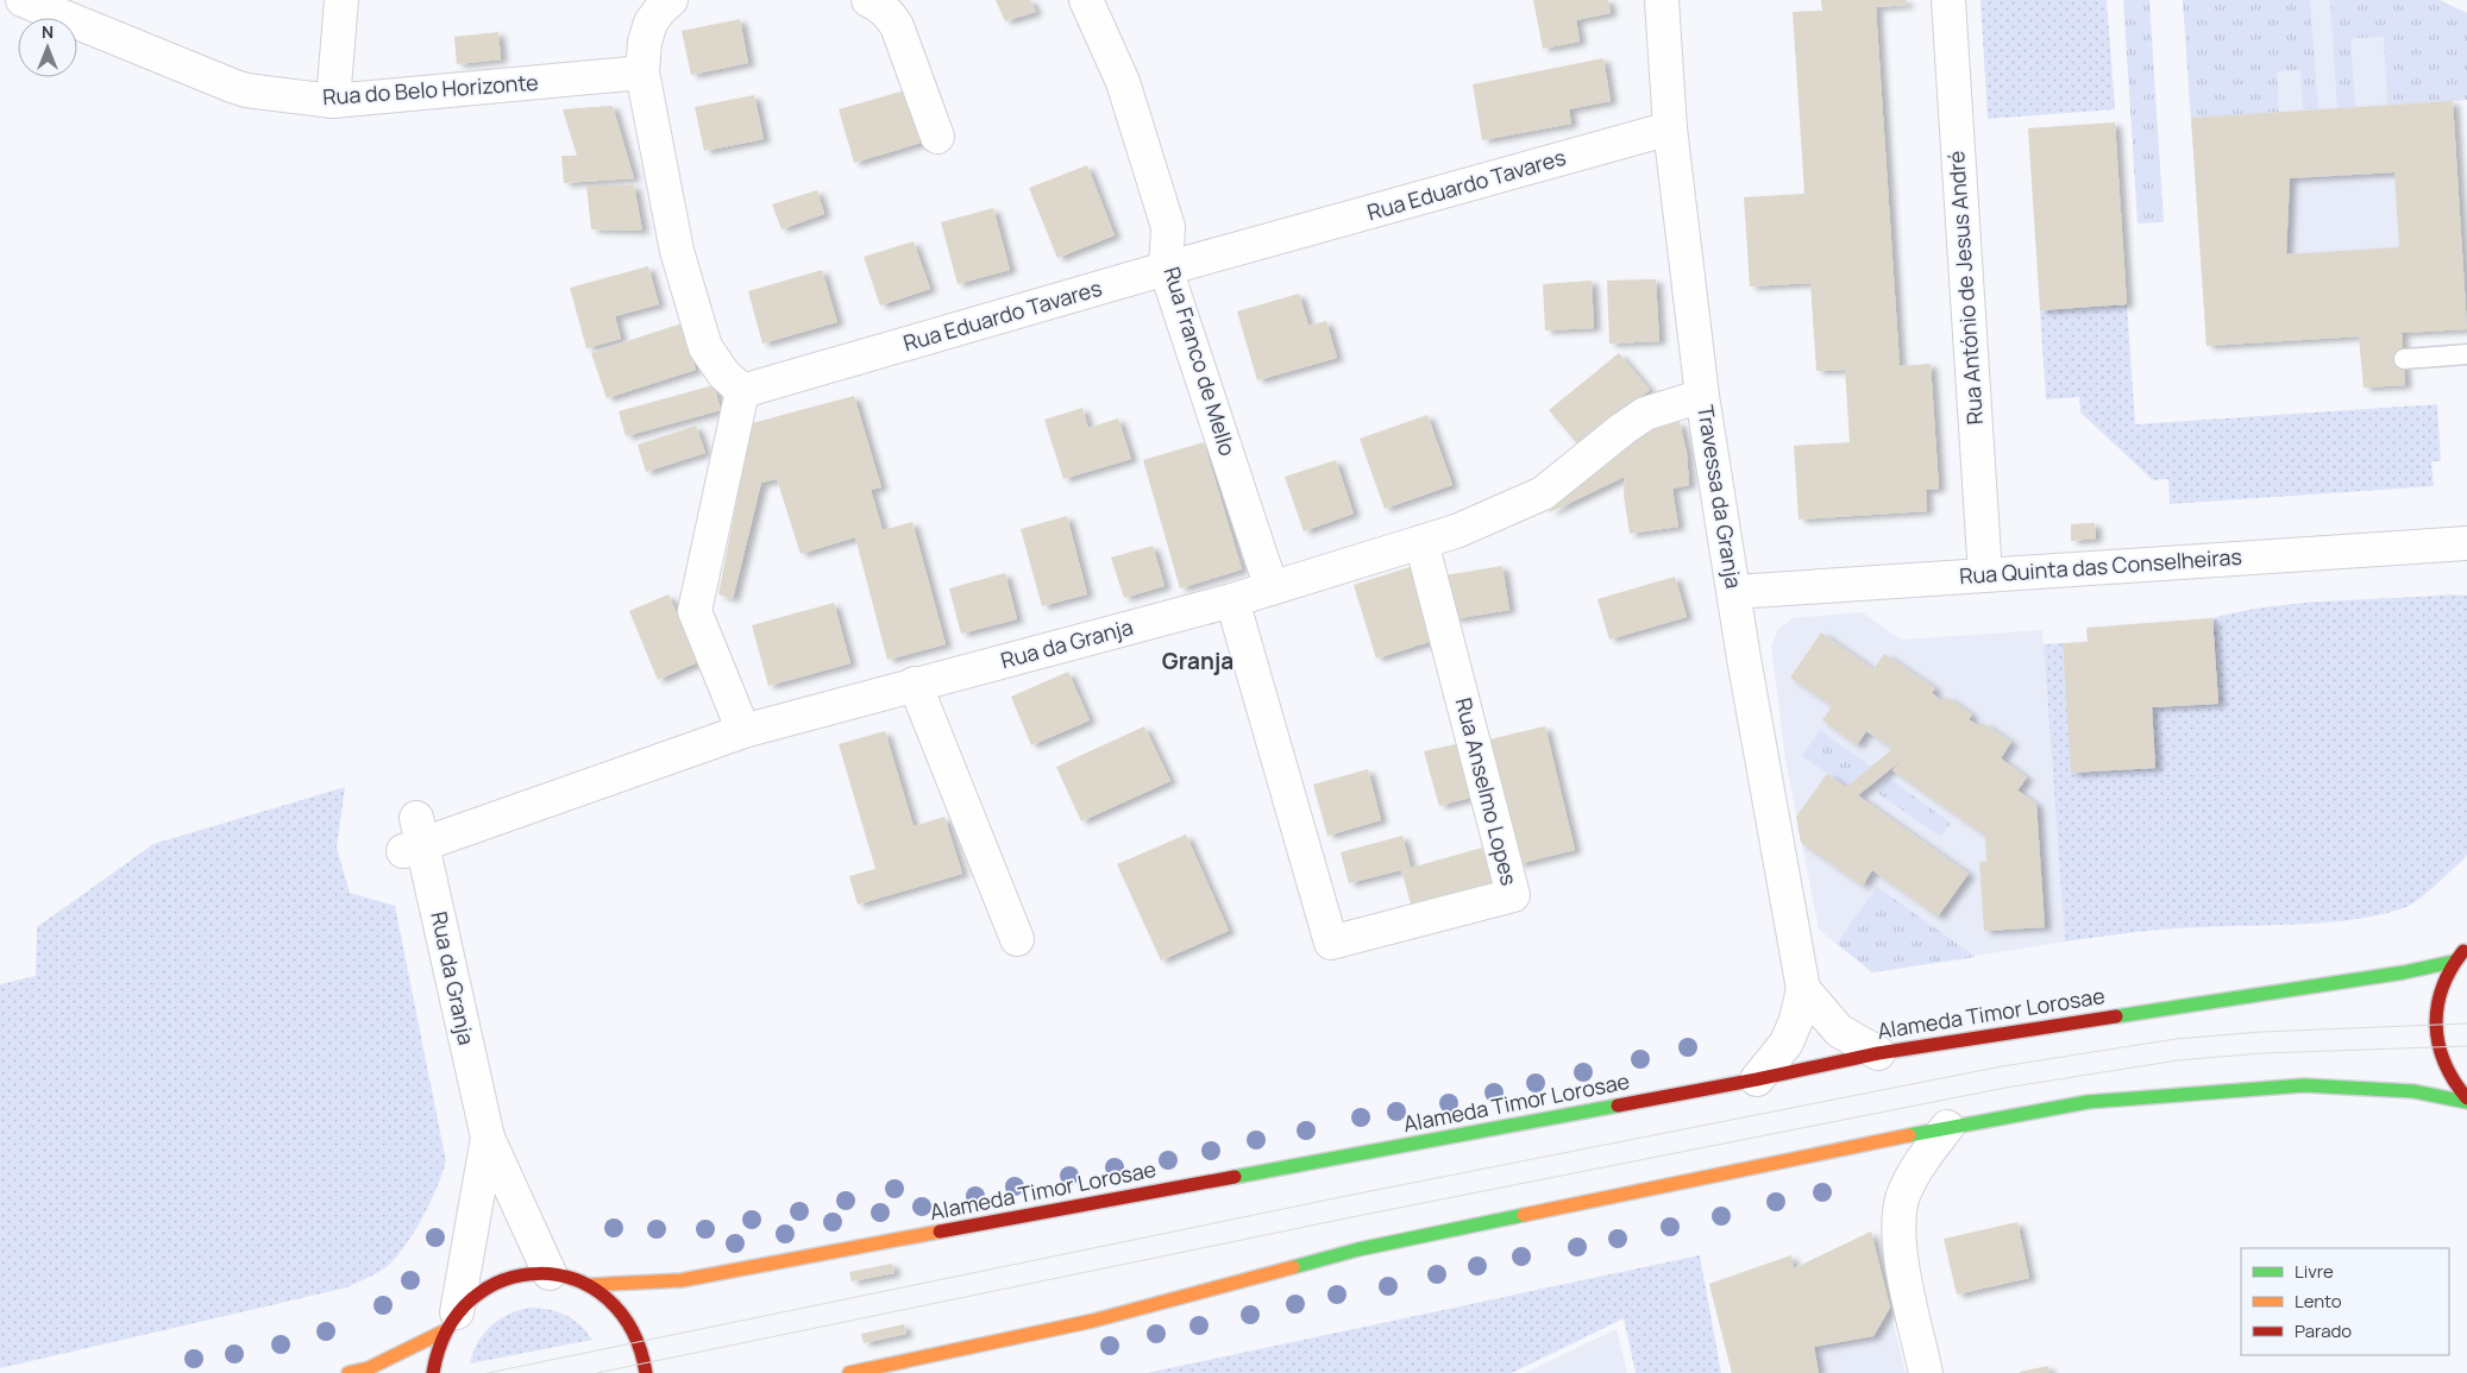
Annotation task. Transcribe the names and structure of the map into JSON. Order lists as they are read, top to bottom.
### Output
{
  "streets": {
    "main road": ["Alameda Timor Lorosae"],
    "street": [
      "Rua do Belo Horizonte",
      "Rua Eduardo Tavares",
      "Rua António de Jesus André",
      "Rua Franco de Mello",
      "Travessa da Granja",
      "Rua Quinta das Conselheiras",
      "Rua da Granja",
      "Rua Anselmo Lopes"
    ]
  },
  "crossings": [
    ["Rua Eduardo Tavares", "Rua Franco de Mello"],
    ["Rua Eduardo Tavares", "Travessa da Granja"],
    ["Rua António de Jesus André", "Rua Quinta das Conselheiras"],
    ["Rua Franco de Mello", "Rua da Granja"],
    ["Travessa da Granja", "Rua Quinta das Conselheiras"],
    ["Travessa da Granja", "Rua da Granja"],
    ["Travessa da Granja", "Alameda Timor Lorosae"],
    ["Rua da Granja", "Rua Anselmo Lopes"]
  ],
  "districts": ["Granja"],
  "legend": ["Livre", "Lento", "Parado"],
  "north": "top"
}
